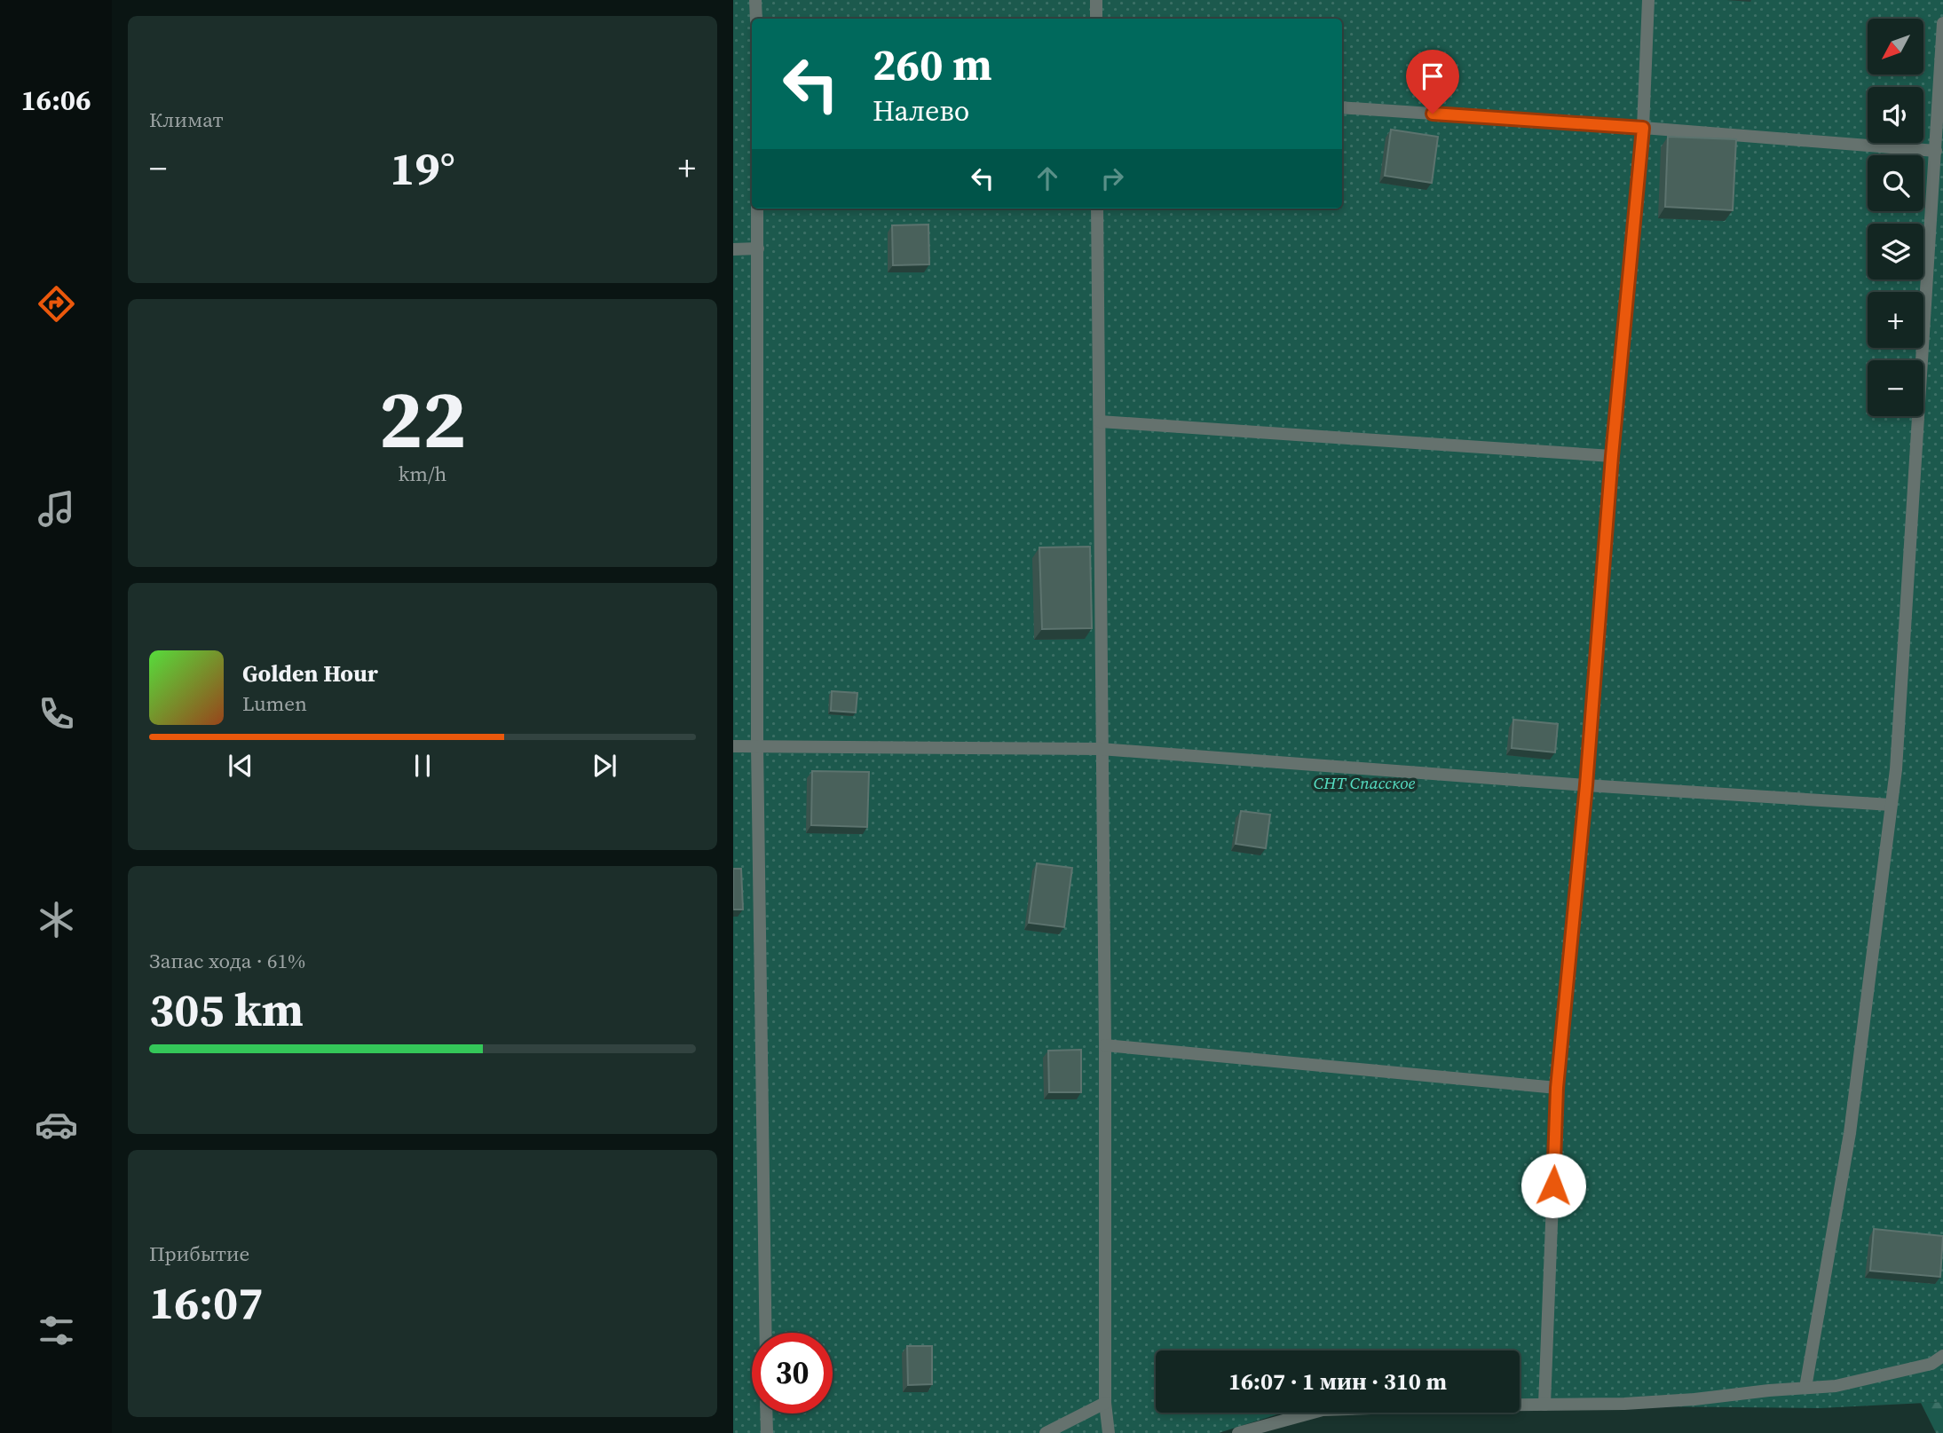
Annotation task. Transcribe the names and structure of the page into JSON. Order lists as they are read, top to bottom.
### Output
{
  "parks": ["СНТ Спасское"],
  "north": "bottom left",
  "page": {
    "tabs": "16:06",
    "tile": [
      "Климат",
      ["22", "km/h"],
      ["Запас хода · 61%", "305 km"],
      ["Прибытие", "16:07"]
    ],
    "map_buttons": ["+", "−"],
    "turn": ["260 m", "Налево"],
    "heat": ["−", "19°", "+"],
    "song": ["Golden Hour", "Lumen"],
    "limit": "30",
    "trip": "16:07 · 1 мин · 310 m"
  }
}
